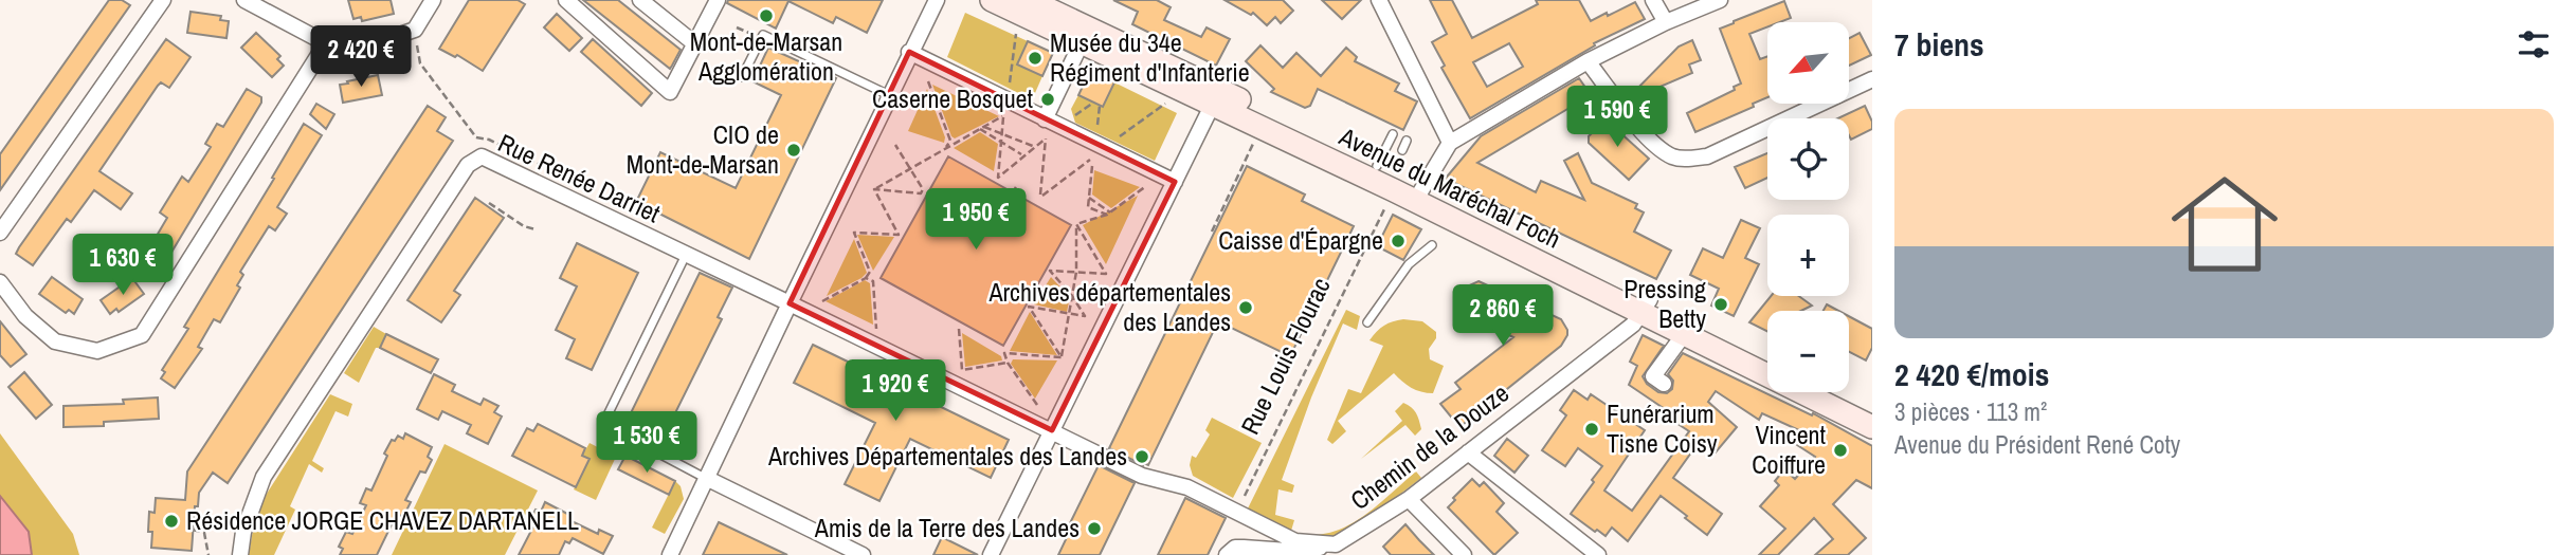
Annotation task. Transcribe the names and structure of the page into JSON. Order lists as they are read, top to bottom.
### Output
{
  "streets": {
    "main road": ["Avenue du Maréchal Foch"],
    "street": ["Rue Renée Darriet", "Chemin de la Douze"],
    "path": ["Rue Louis Flourac"]
  },
  "crossings": [
    ["Rue Renée Darriet", "Rue Louis Flourac"],
    ["Avenue du Maréchal Foch", "Rue Louis Flourac"],
    ["Avenue du Maréchal Foch", "Chemin de la Douze"]
  ],
  "places": [
    "Mont-de-Marsan Agglomération",
    "Musée du 34e Régiment d'Infanterie",
    "Caserne Bosquet",
    "CIO de Mont-de-Marsan",
    "Caisse d'Épargne",
    "Pressing Betty",
    "Archives départementales des Landes",
    "Funérarium Tisne Coisy",
    "Vincent Coiffure",
    "Archives Départementales des Landes",
    "Résidence JORGE CHAVEZ DARTANELL",
    "Amis de la Terre des Landes"
  ],
  "north": "bottom left",
  "page": {
    "heading": "7 biens",
    "map_buttons": ["+", "−"],
    "price": [
      "2 420 €",
      "1 590 €",
      "1 950 €",
      "1 630 €",
      "2 860 €",
      "1 920 €",
      "1 530 €"
    ],
    "list": [
      {
        "name": "2 420 €/mois",
        "note": "3 pièces · 113 m² · Avenue du Président René Coty"
      }
    ]
  }
}
